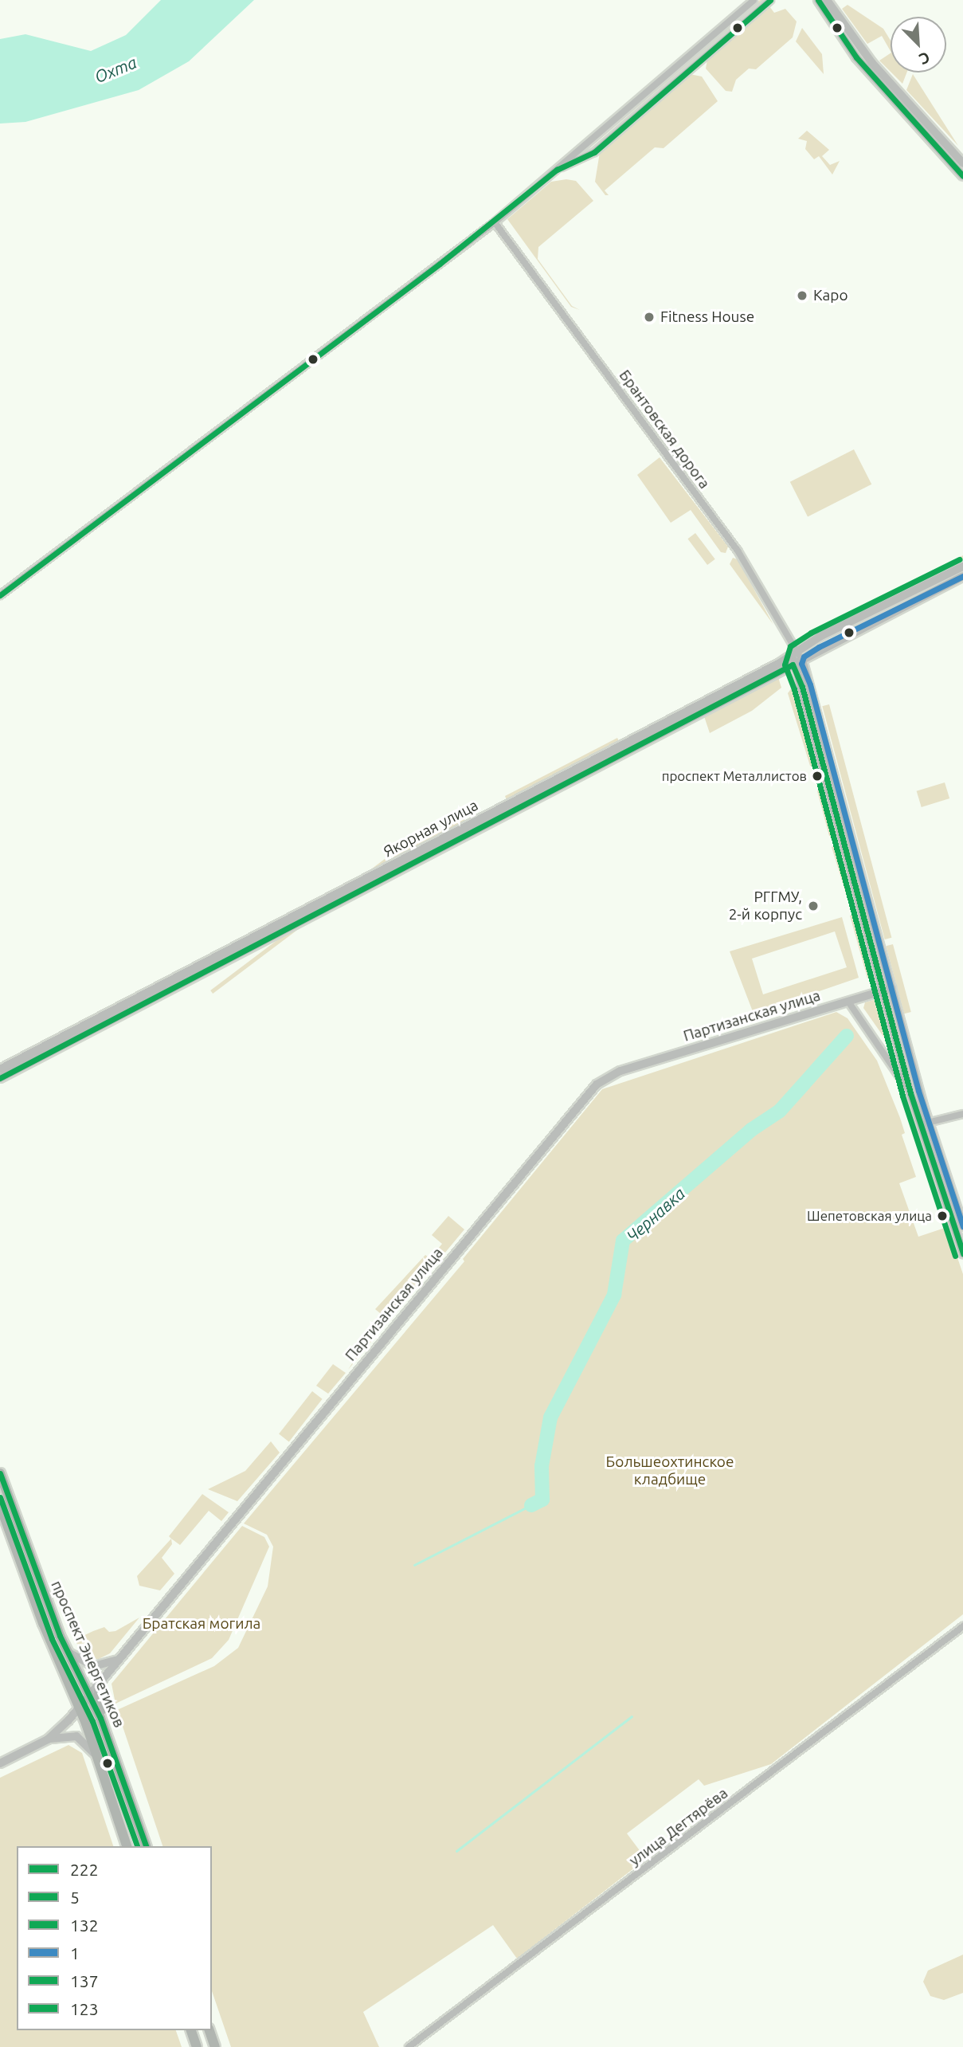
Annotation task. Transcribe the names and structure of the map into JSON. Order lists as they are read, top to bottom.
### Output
{
  "streets": {
    "main road": ["проспект Энергетиков"],
    "street": [
      "Брантовская дорога",
      "Якорная улица",
      "Партизанская улица",
      "улица Дегтярёва"
    ]
  },
  "crossings": [
    ["Брантовская дорога", "Якорная улица"],
    ["Партизанская улица", "проспект Энергетиков"]
  ],
  "water": ["Охта", "Чернавка"],
  "parks": ["Большеохтинское кладбище", "Братская могила"],
  "places": [
    "Каро",
    "Fitness House",
    "проспект Металлистов",
    "РГГМУ, 2-й корпус",
    "Шепетовская улица"
  ],
  "lines": [
    "transit line 5",
    "transit line 132",
    "transit line 1",
    "transit line 222",
    "transit line 137",
    "transit line 123"
  ],
  "legend": [
    "222",
    "5",
    "132",
    "1",
    "137",
    "123"
  ],
  "north": "bottom right"
}
